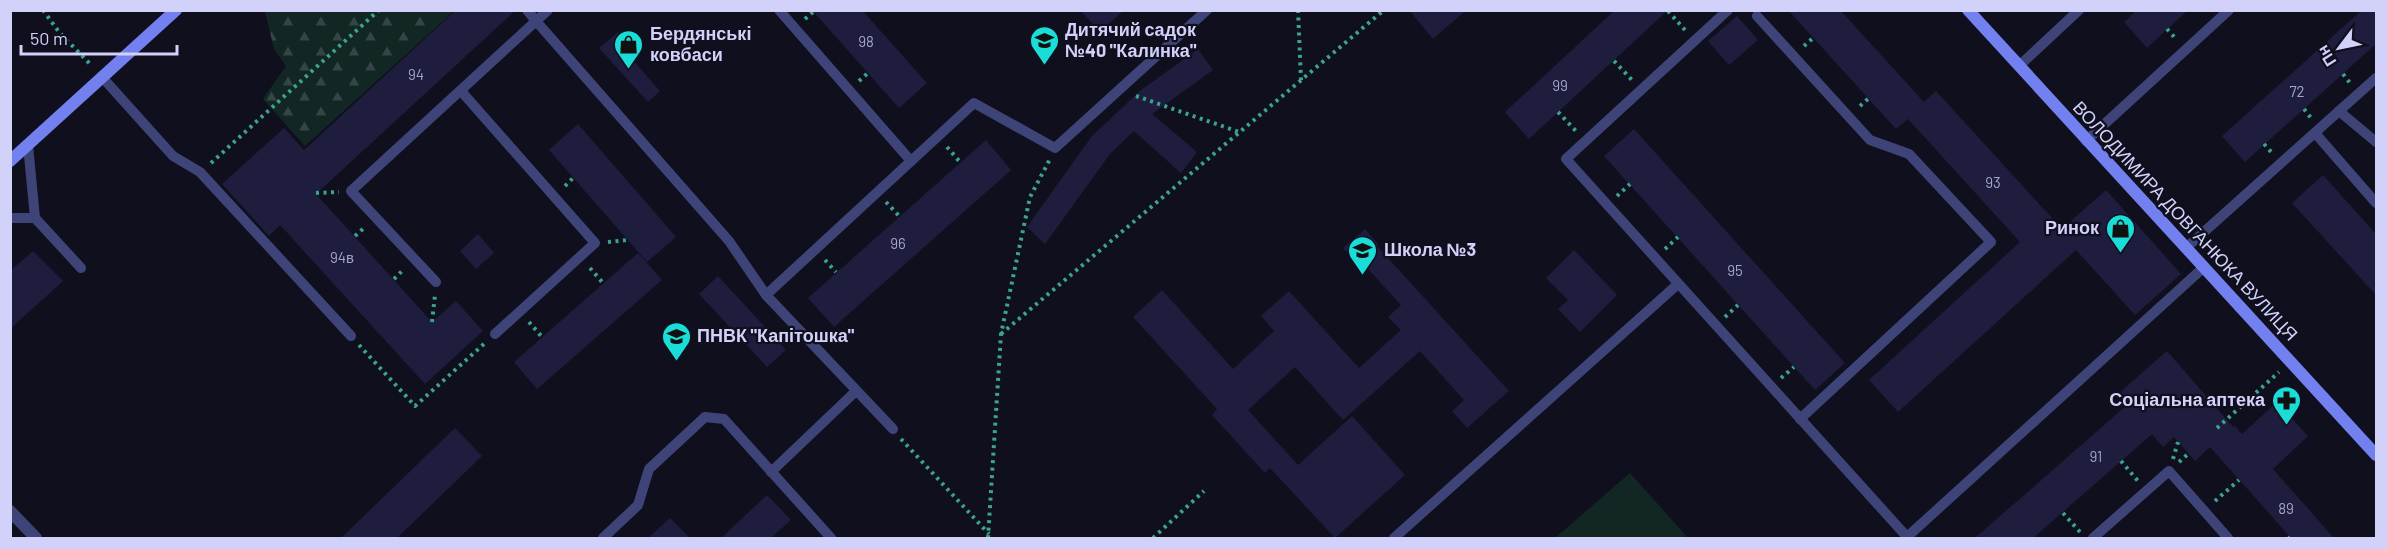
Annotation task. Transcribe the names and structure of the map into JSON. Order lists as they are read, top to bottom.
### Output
{
  "streets": {
    "main road": ["ВОЛОДИМИРА ДОВГАНЮКА ВУЛИЦЯ"]
  },
  "places": {
    "school or university": ["Дитячий садок №40 \"Калинка\"", "Школа №3", "ПНВК \"Капітошка\""],
    "shop": ["Бердянські ковбаси", "Ринок"],
    "pharmacy": ["Соціальна аптека"]
  },
  "house_numbers": [
    "98",
    "94",
    "99",
    "72",
    "93",
    "96",
    "94в",
    "95",
    "91",
    "89"
  ],
  "scale_bar": "50 m",
  "north": "bottom left"
}
